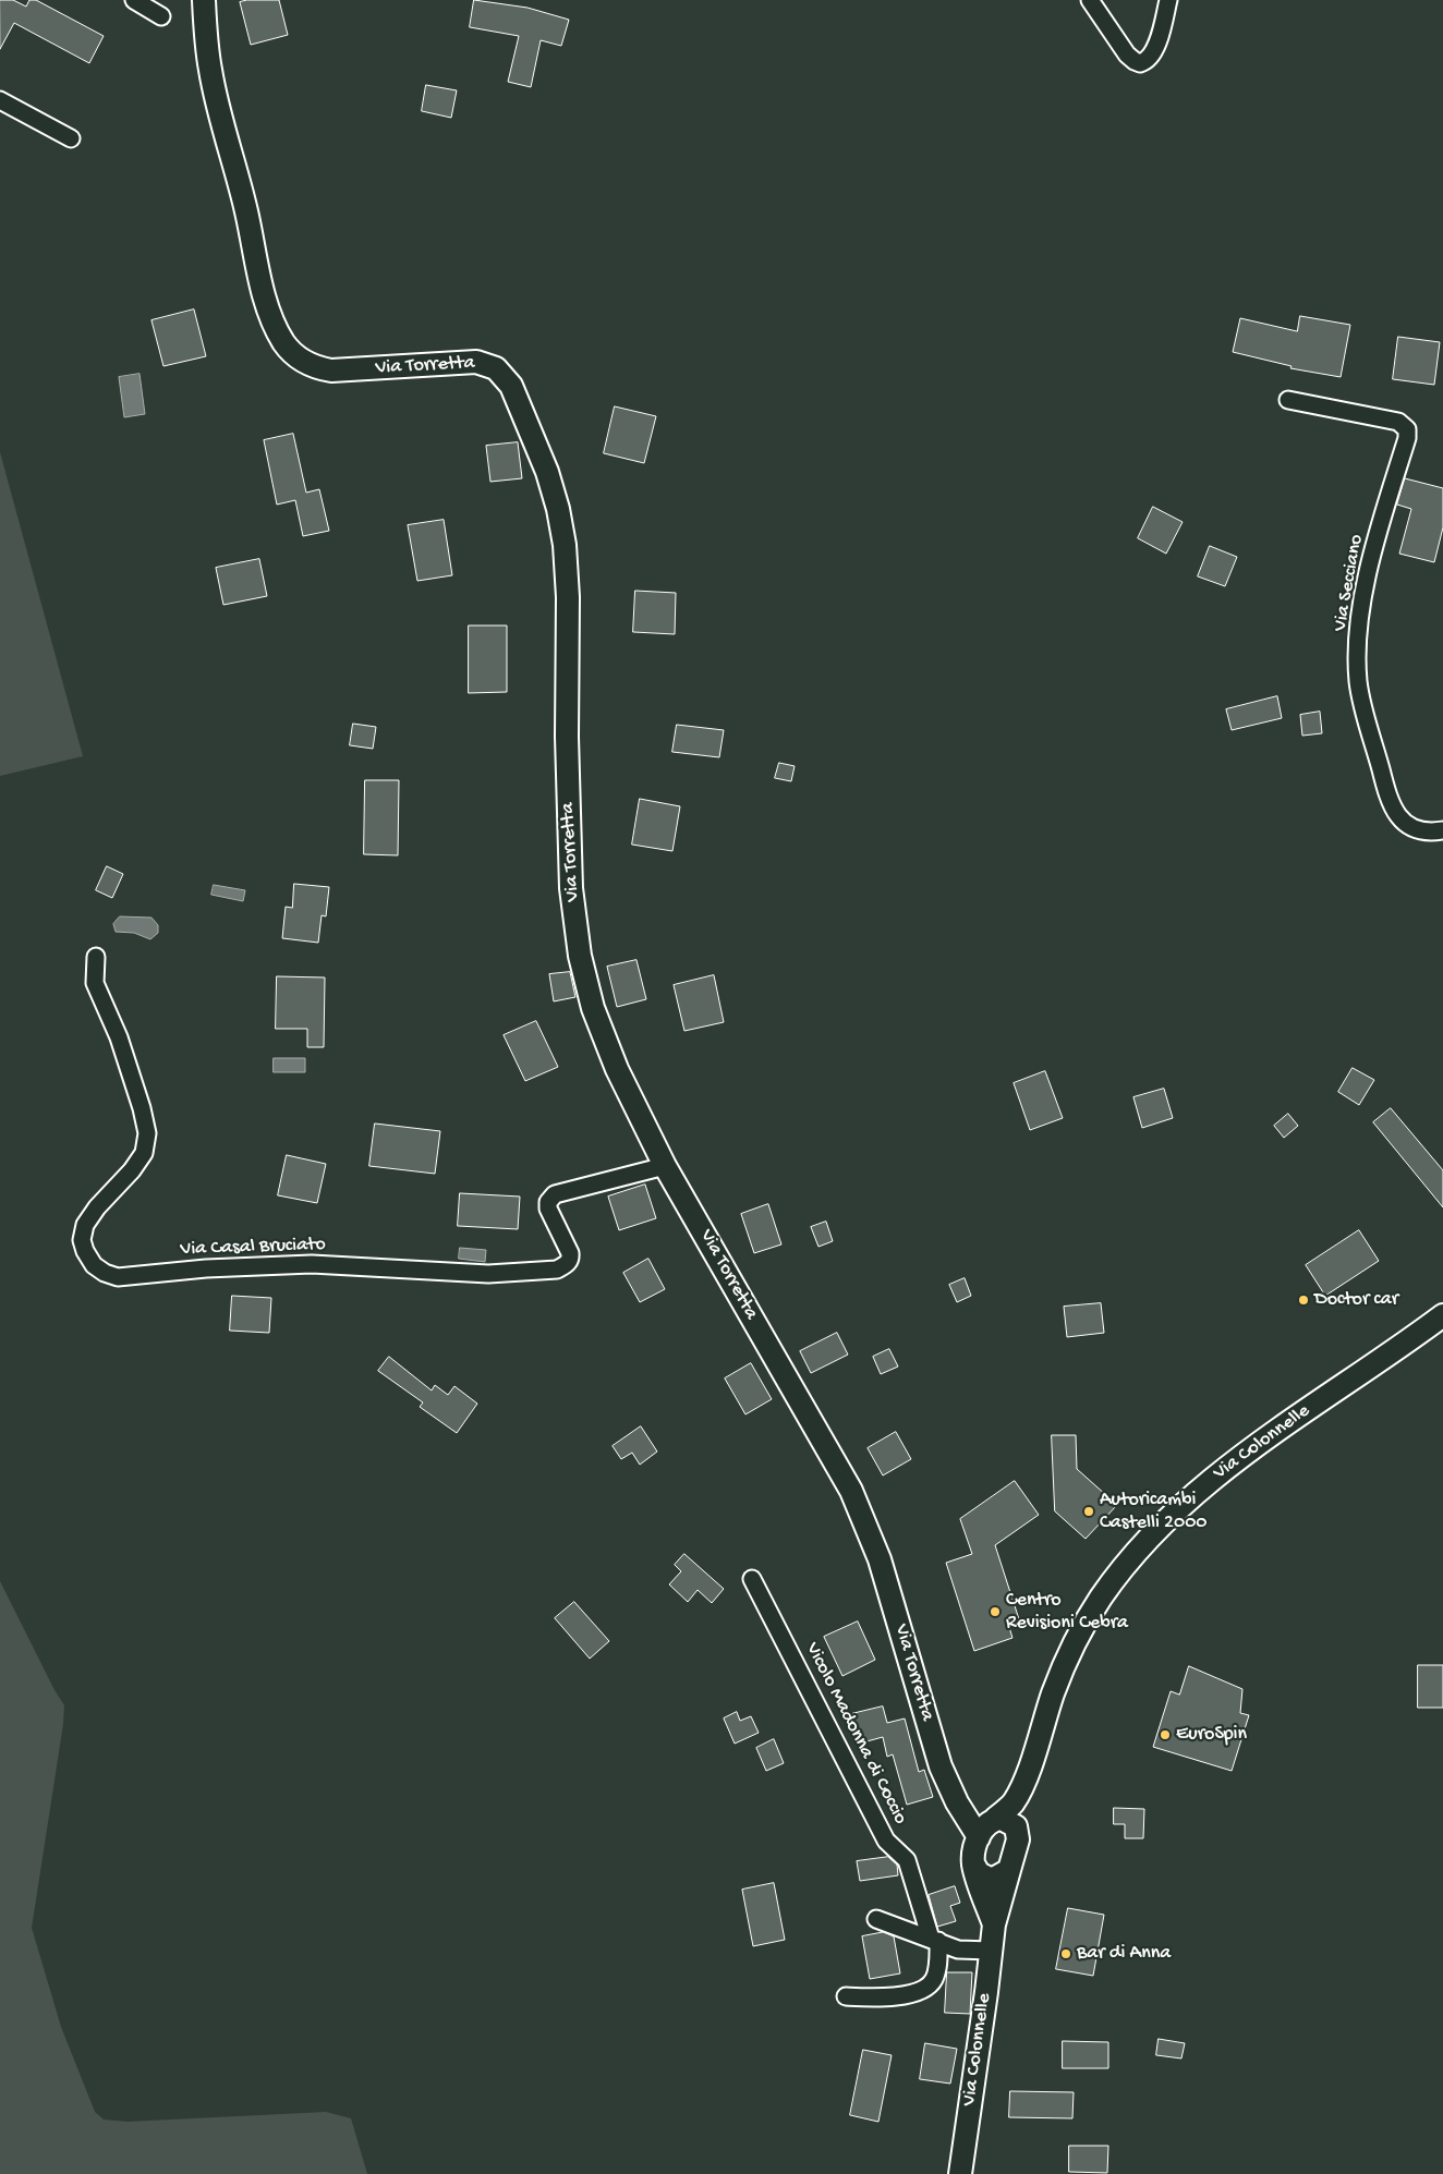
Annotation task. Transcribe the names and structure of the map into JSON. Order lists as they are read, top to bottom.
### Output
{
  "streets": {
    "street": [
      "Via Torretta",
      "Via Secciano",
      "Via Casal Bruciato",
      "Via Colonnelle",
      "Vicolo Madonna di Coccio"
    ]
  },
  "crossings": [
    ["Via Torretta", "Via Casal Bruciato"],
    ["Via Torretta", "Via Colonnelle"]
  ],
  "places": [
    "Doctor car",
    "Autoricambi Castelli 2000",
    "Centro Revisioni Cebra",
    "EuroSpin",
    "Bar di Anna"
  ]
}
